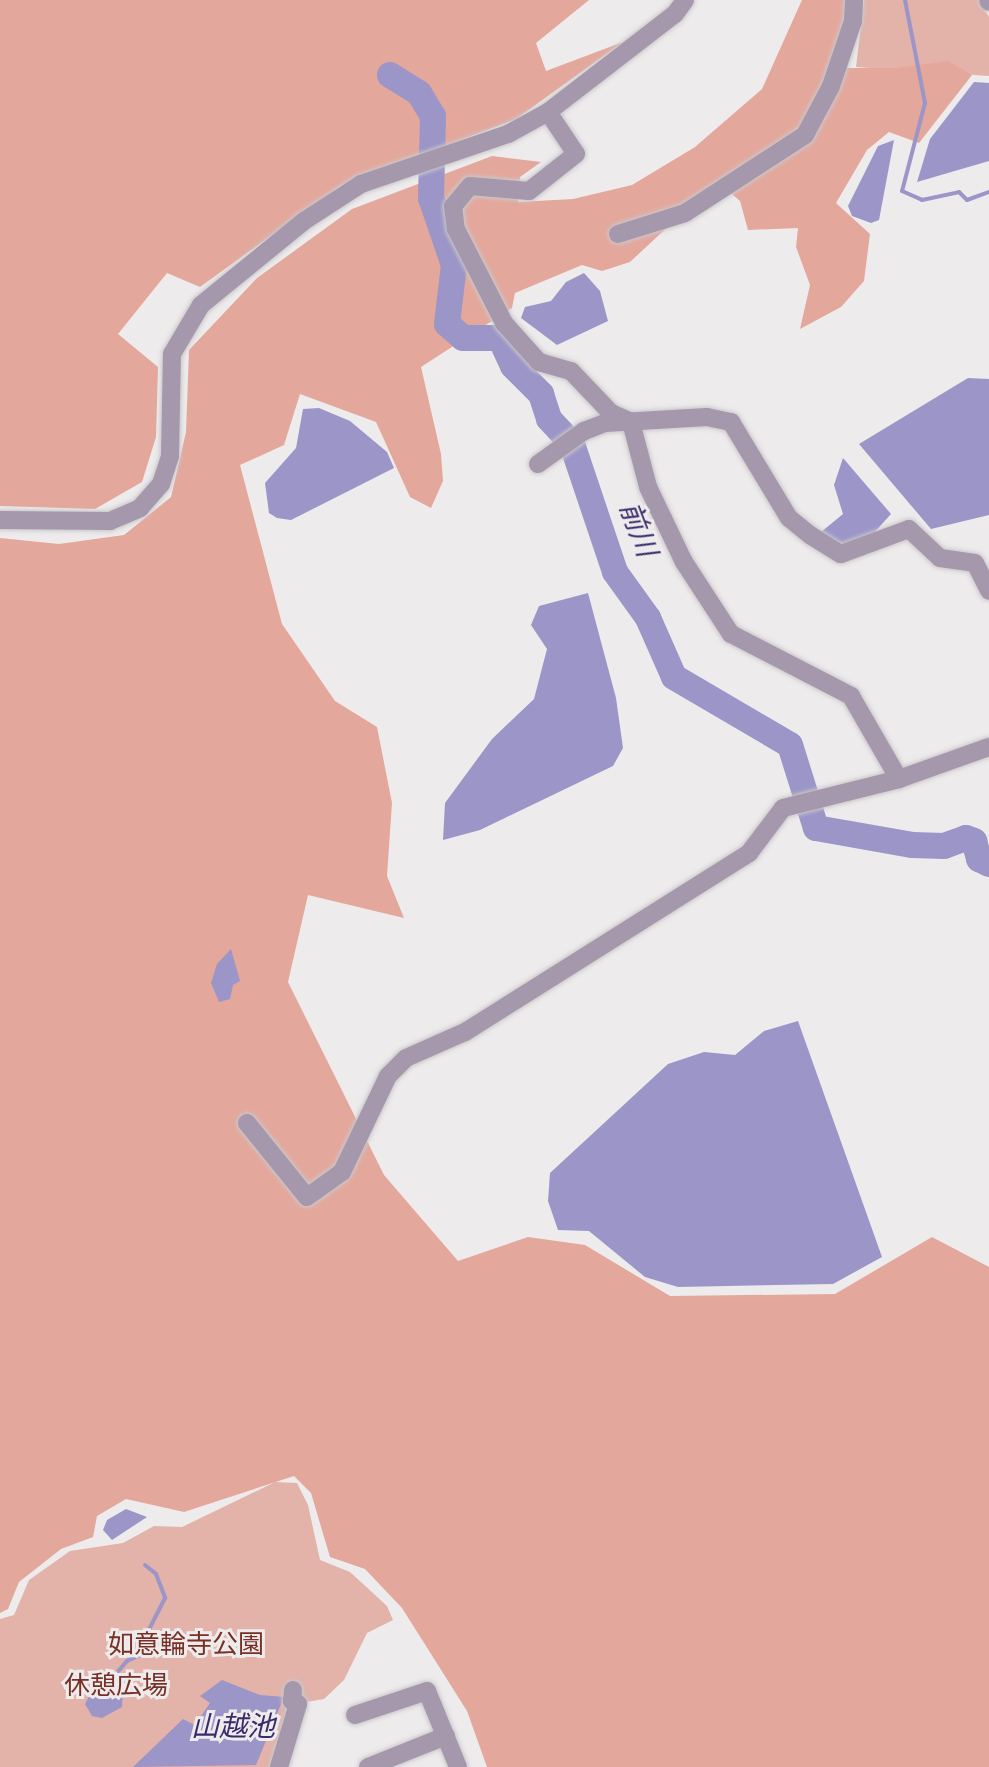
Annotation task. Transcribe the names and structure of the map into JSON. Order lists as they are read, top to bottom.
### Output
{
  "water": ["前川", "山越池"],
  "parks": ["如意輪寺公園", "休憩広場"]
}
